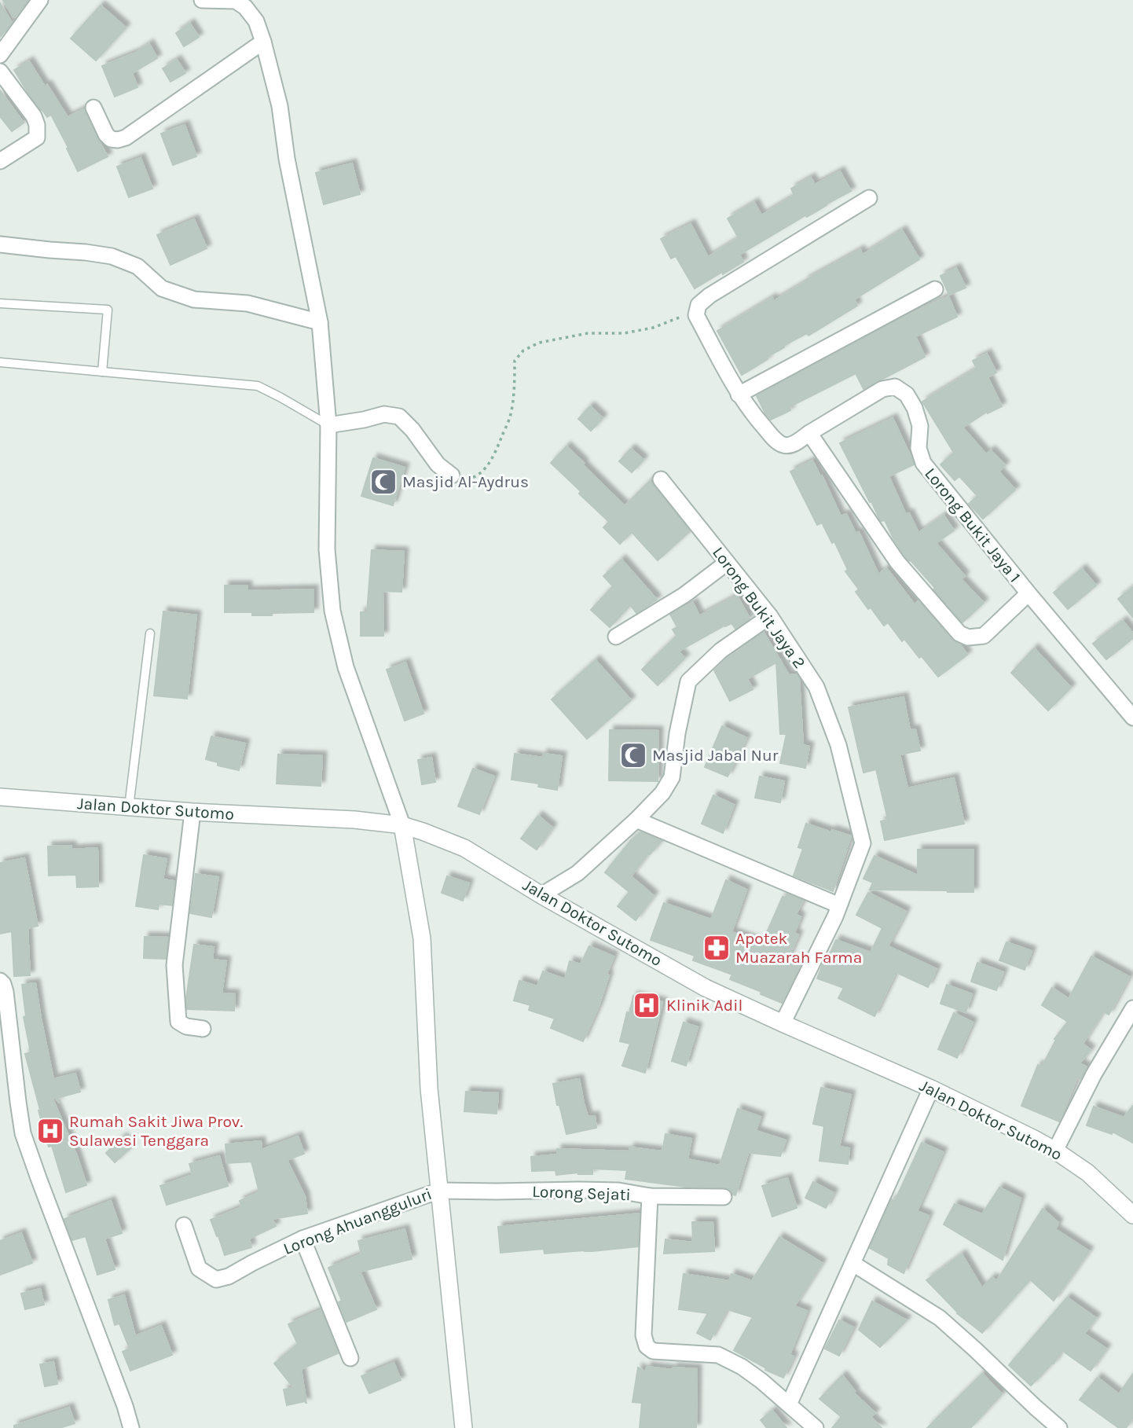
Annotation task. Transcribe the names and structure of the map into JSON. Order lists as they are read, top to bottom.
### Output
{
  "streets": {
    "street": [
      "Lorong Bukit Jaya 1",
      "Lorong Bukit Jaya 2",
      "Jalan Doktor Sutomo",
      "Lorong Sejati",
      "Lorong Ahuangguluri"
    ]
  },
  "crossings": [
    ["Lorong Bukit Jaya 2", "Jalan Doktor Sutomo"],
    ["Lorong Sejati", "Lorong Ahuangguluri"]
  ],
  "places": {
    "mosque": ["Masjid Al-Aydrus", "Masjid Jabal Nur"],
    "pharmacy": ["Apotek Muazarah Farma"],
    "hospital": ["Klinik Adil", "Rumah Sakit Jiwa Prov. Sulawesi Tenggara"]
  }
}
